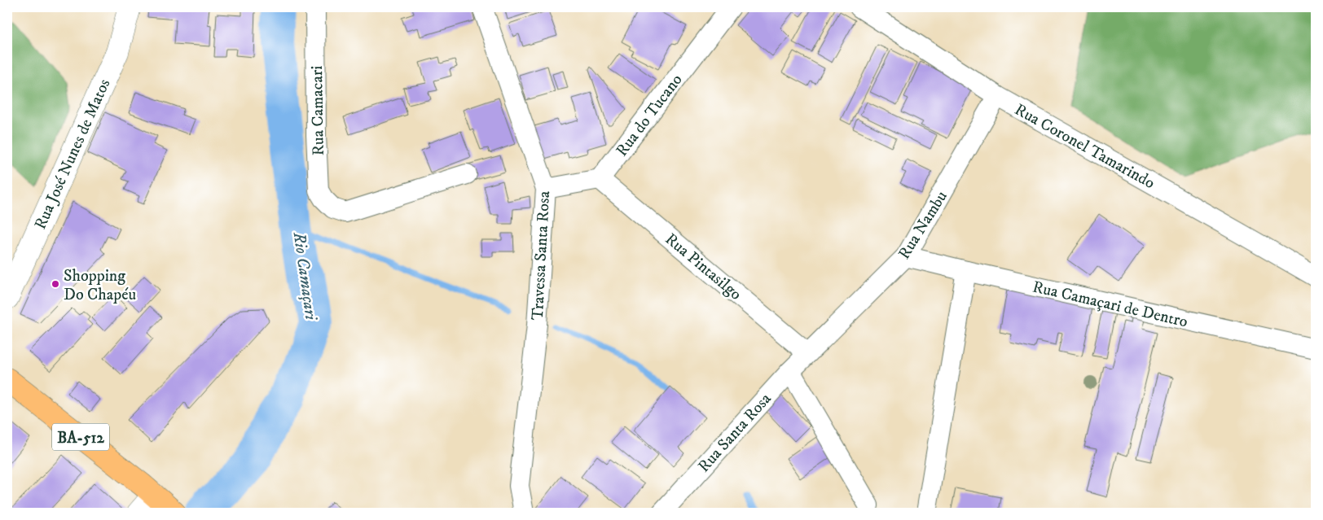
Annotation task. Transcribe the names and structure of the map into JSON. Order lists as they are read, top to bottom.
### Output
{
  "streets": {
    "main road": ["BA-512"],
    "street": [
      "Rua Camacari",
      "Rua do Tucano",
      "Rua Coronel Tamarindo",
      "Rua José Nunes de Matos",
      "Rua Nambu",
      "Travessa Santa Rosa",
      "Rua Pintasilgo",
      "Rua Camaçari de Dentro",
      "Rua Santa Rosa"
    ]
  },
  "crossings": [
    ["Rua do Tucano", "Rua Pintasilgo"],
    ["Rua Coronel Tamarindo", "Rua Nambu"],
    ["Rua Nambu", "Rua Pintasilgo"],
    ["Rua Nambu", "Rua Camaçari de Dentro"],
    ["Rua Nambu", "Rua Santa Rosa"],
    ["Rua Pintasilgo", "Rua Santa Rosa"]
  ],
  "water": ["Rio Camaçari"],
  "places": ["Shopping Do Chapéu"]
}
